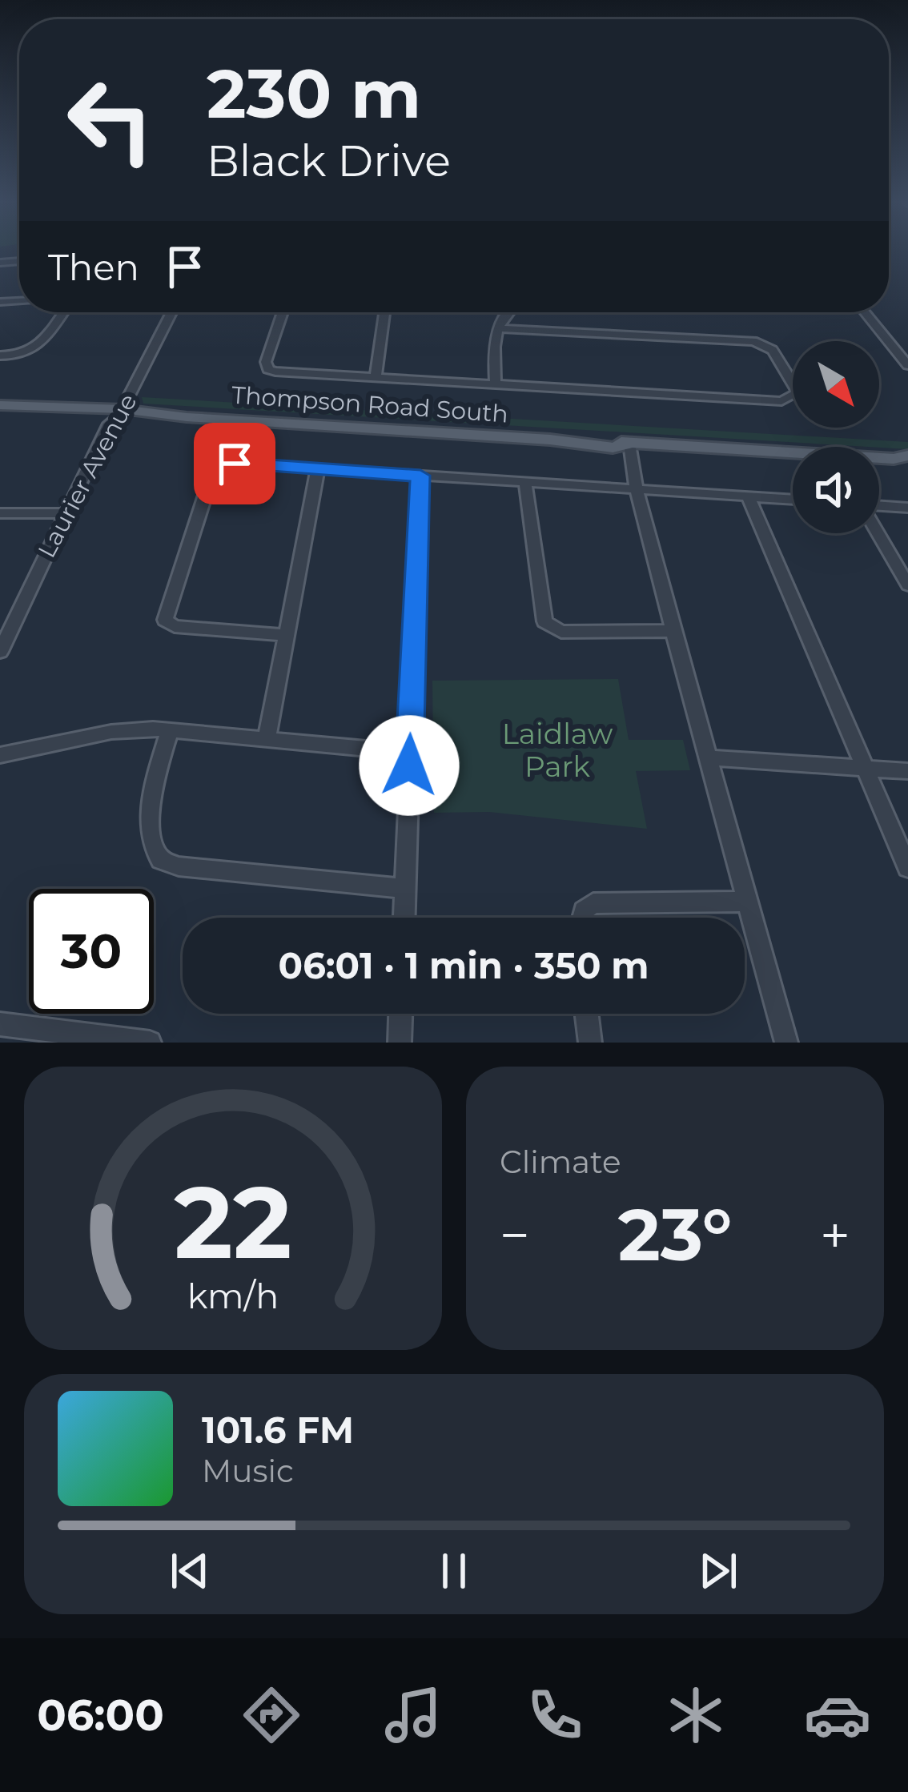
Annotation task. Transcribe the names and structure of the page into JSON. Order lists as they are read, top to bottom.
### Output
{
  "streets": {
    "main road": ["Thompson Road South"],
    "street": ["Laurier Avenue"]
  },
  "crossings": [
    ["Thompson Road South", "Laurier Avenue"]
  ],
  "parks": ["Laidlaw Park"],
  "north": "bottom right",
  "page": {
    "turn": ["230 m", "Black Drive"],
    "then": "Then",
    "limit": "30",
    "trip": "06:01 · 1 min · 350 m",
    "tile": "Climate",
    "heat": ["−", "23°", "+"],
    "song": ["101.6 FM", "Music"],
    "tabs": "06:00",
    "gauge": ["22", "km/h"]
  }
}
